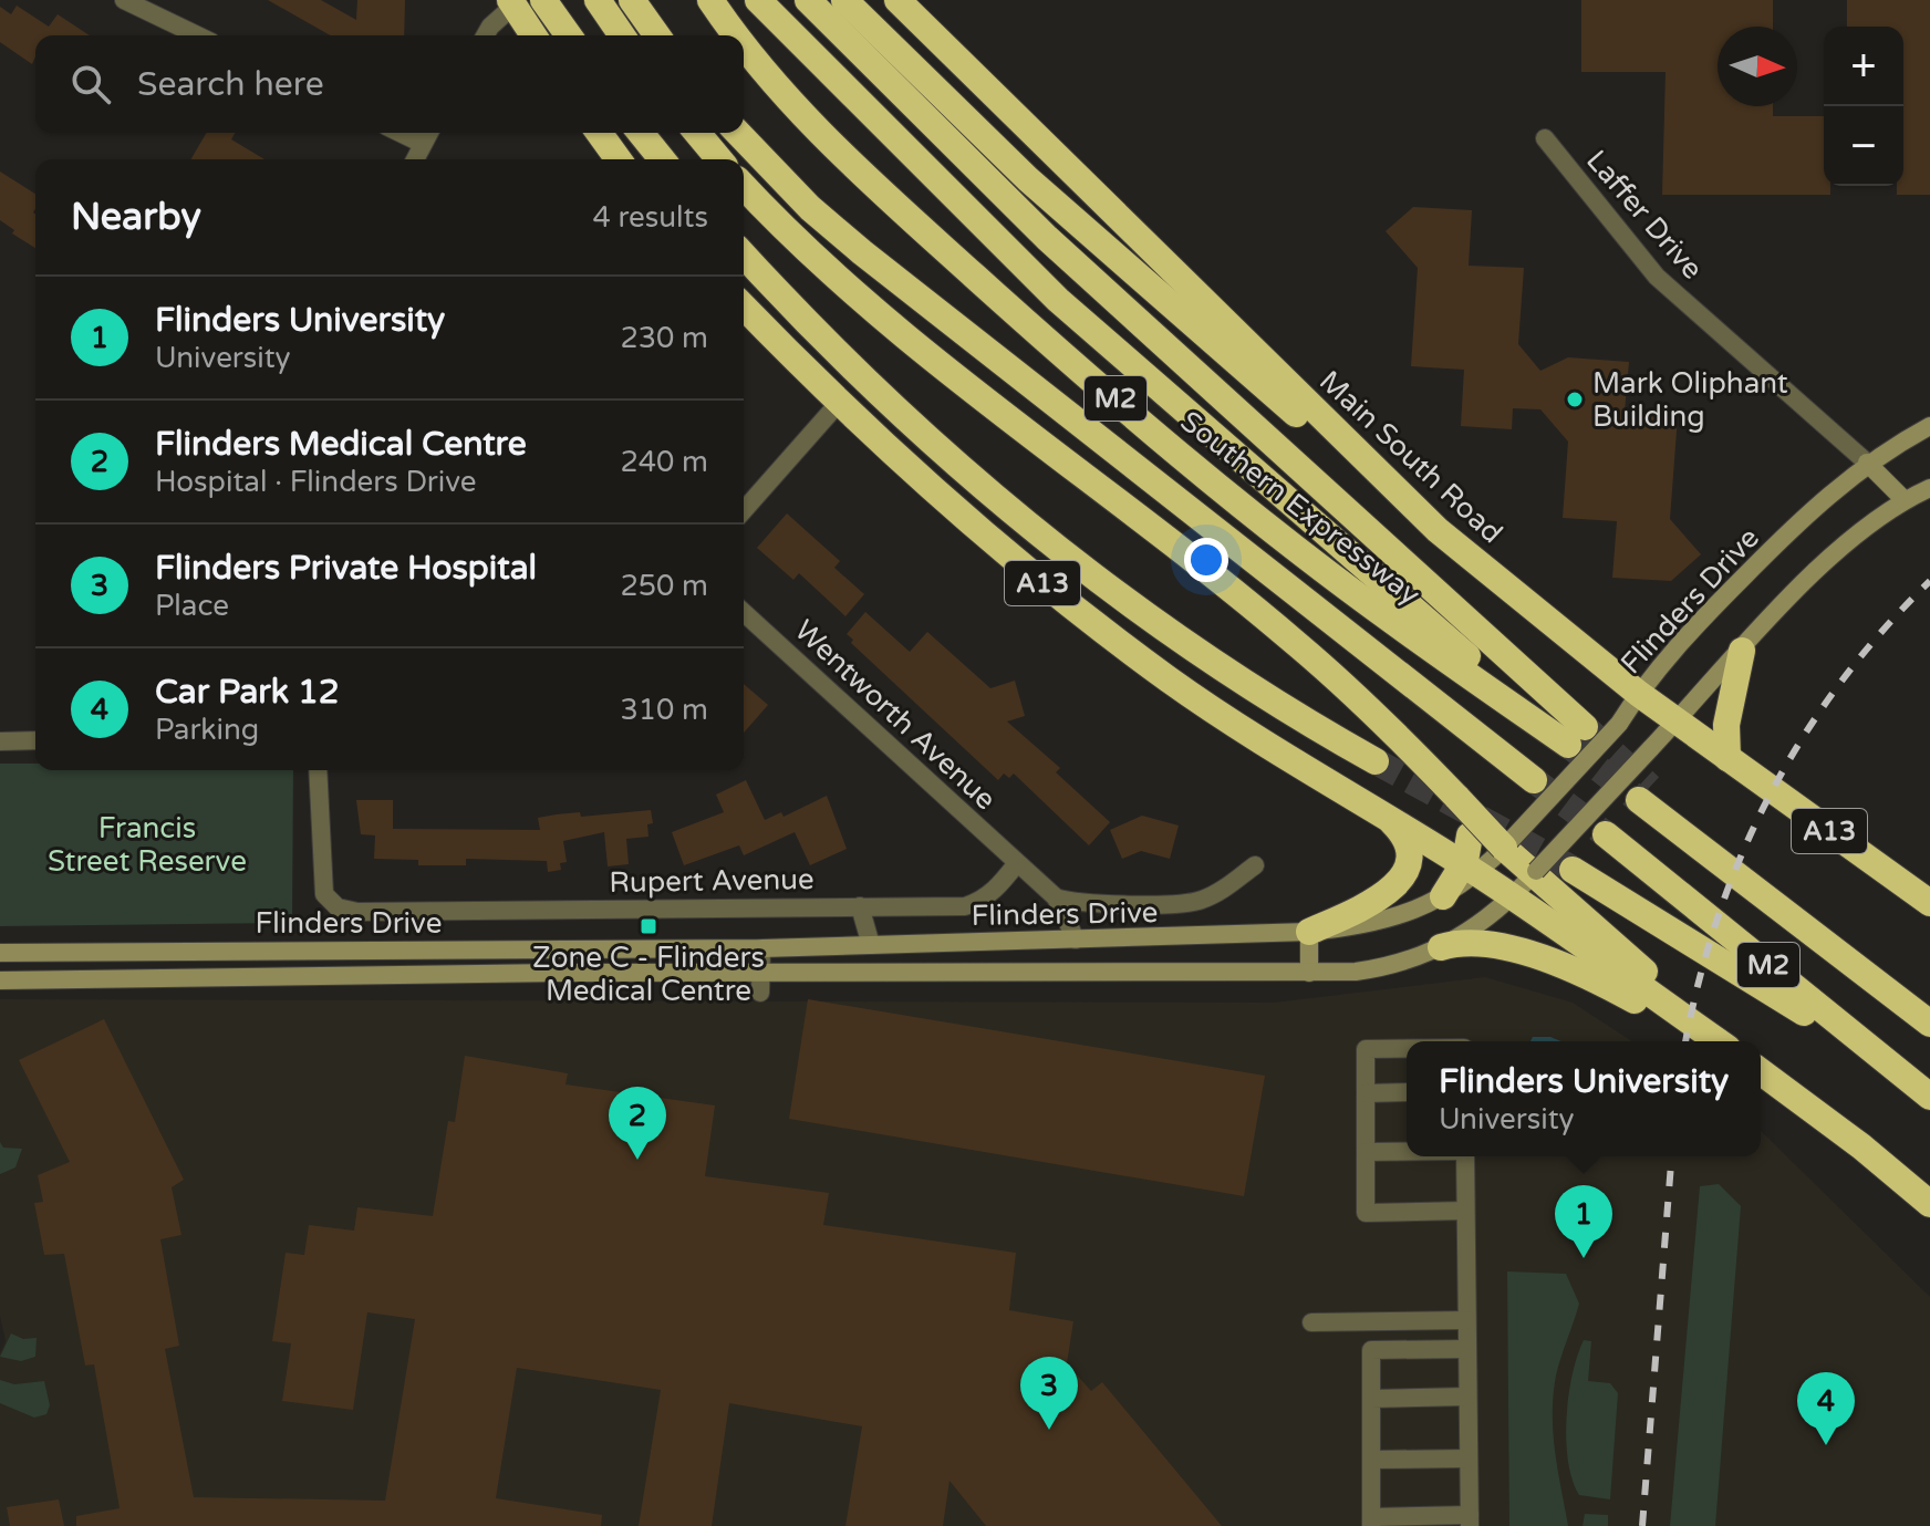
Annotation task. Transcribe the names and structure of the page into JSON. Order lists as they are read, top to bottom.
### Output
{
  "streets": {
    "highway": [
      "M2",
      "Main South Road",
      "Southern Expressway",
      "A13"
    ],
    "street": [
      "Laffer Drive",
      "Flinders Drive",
      "Wentworth Avenue",
      "Rupert Avenue"
    ]
  },
  "crossings": [
    ["Laffer Drive", "Flinders Drive"],
    ["Main South Road", "Flinders Drive"],
    ["A13", "Flinders Drive"],
    ["Wentworth Avenue", "Rupert Avenue"]
  ],
  "parks": ["Francis Street Reserve"],
  "places": {
    "other": ["Mark Oliphant Building"],
    "transit": ["Zone C - Flinders Medical Centre"]
  },
  "north": "right",
  "page": {
    "map_buttons": ["+", "−"],
    "search": "Search here",
    "heading": ["Nearby", "4 results"],
    "list": [
      {
        "mark": "1",
        "name": "Flinders University",
        "note": "University",
        "value": "230 m"
      },
      {
        "mark": "2",
        "name": "Flinders Medical Centre",
        "note": "Hospital · Flinders Drive",
        "value": "240 m"
      },
      {
        "mark": "3",
        "name": "Flinders Private Hospital",
        "note": "Place",
        "value": "250 m"
      },
      {
        "mark": "4",
        "name": "Car Park 12",
        "note": "Parking",
        "value": "310 m"
      }
    ],
    "popup": ["Flinders University", "University"],
    "pins": [
      "2",
      "1",
      "3",
      "4"
    ]
  }
}
